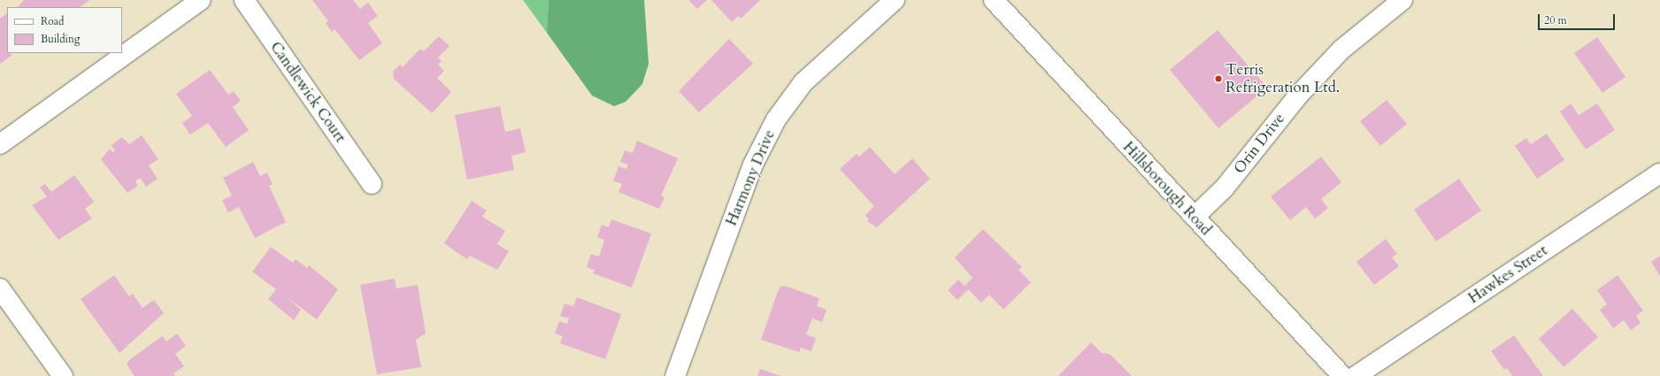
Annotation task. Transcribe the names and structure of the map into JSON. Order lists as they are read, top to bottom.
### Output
{
  "streets": {
    "street": [
      "Candlewick Court",
      "Orin Drive",
      "Harmony Drive",
      "Hillsborough Road",
      "Hawkes Street"
    ]
  },
  "crossings": [
    ["Orin Drive", "Hillsborough Road"]
  ],
  "places": ["Terris Refrigeration Ltd."],
  "legend": ["Road", "Building"],
  "scale_bar": "20 m"
}
